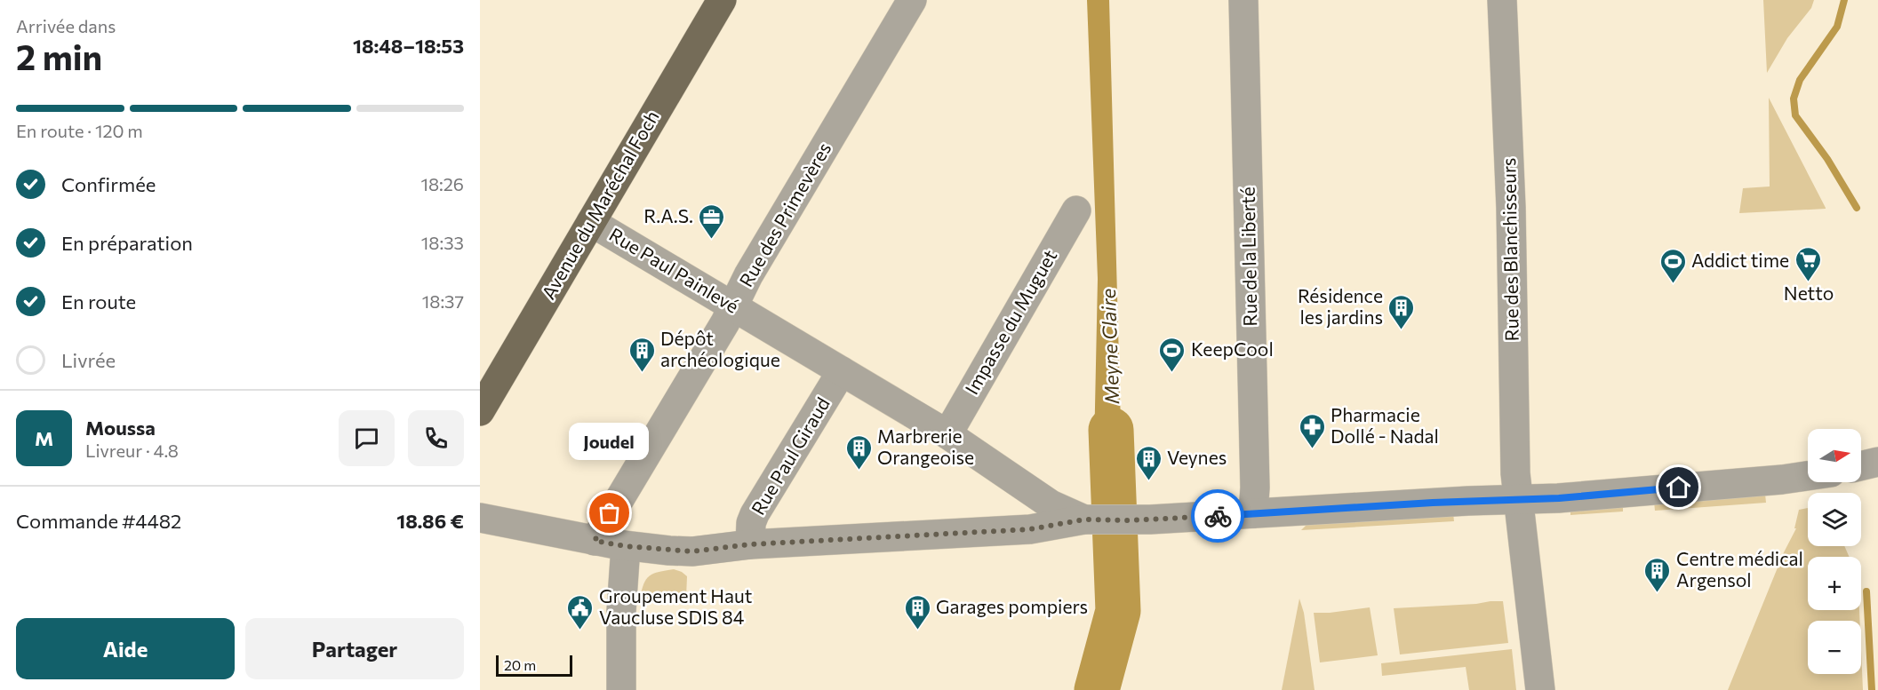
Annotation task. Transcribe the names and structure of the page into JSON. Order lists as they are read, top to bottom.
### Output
{
  "streets": {
    "main road": ["Avenue du Maréchal Foch"],
    "street": [
      "Rue des Primevères",
      "Rue des Blanchisseurs",
      "Rue de la Liberté",
      "Rue Paul Painlevé",
      "Impasse du Muguet",
      "Rue Paul Giraud"
    ]
  },
  "crossings": [
    ["Avenue du Maréchal Foch", "Rue Paul Painlevé"],
    ["Rue des Primevères", "Rue Paul Painlevé"],
    ["Rue Paul Painlevé", "Impasse du Muguet"],
    ["Rue Paul Painlevé", "Rue Paul Giraud"]
  ],
  "water": ["Meyne Claire"],
  "places": {
    "office": ["R.A.S."],
    "supermarket": ["Netto"],
    "sports": ["Addict time", "KeepCool"],
    "building": [
      "Résidence les jardins",
      "Dépôt archéologique",
      "Marbrerie Orangeoise",
      "Veynes",
      "Centre médical Argensol",
      "Garages pompiers"
    ],
    "pharmacy": ["Pharmacie Dollé - Nadal"],
    "other": ["Joudel"],
    "public building": ["Groupement Haut Vaucluse SDIS 84"]
  },
  "scale_bar": "20 m",
  "north": "right",
  "page": {
    "heading": ["2 min", "Arrivée dans", "18:48–18:53"],
    "panel": [
      "Moussa",
      "Livreur · 4.8",
      "Commande #4482",
      "18.86 €"
    ],
    "bar": "En route · 120 m",
    "list": [
      ["Confirmée", "18:26"],
      ["En préparation", "18:33"],
      ["En route", "18:37"],
      "Livrée"
    ],
    "round": "M",
    "bubble": "Joudel",
    "map_buttons": ["+", "−"],
    "buttons": ["Aide", "Partager"],
    "scale": "20 m"
  }
}
